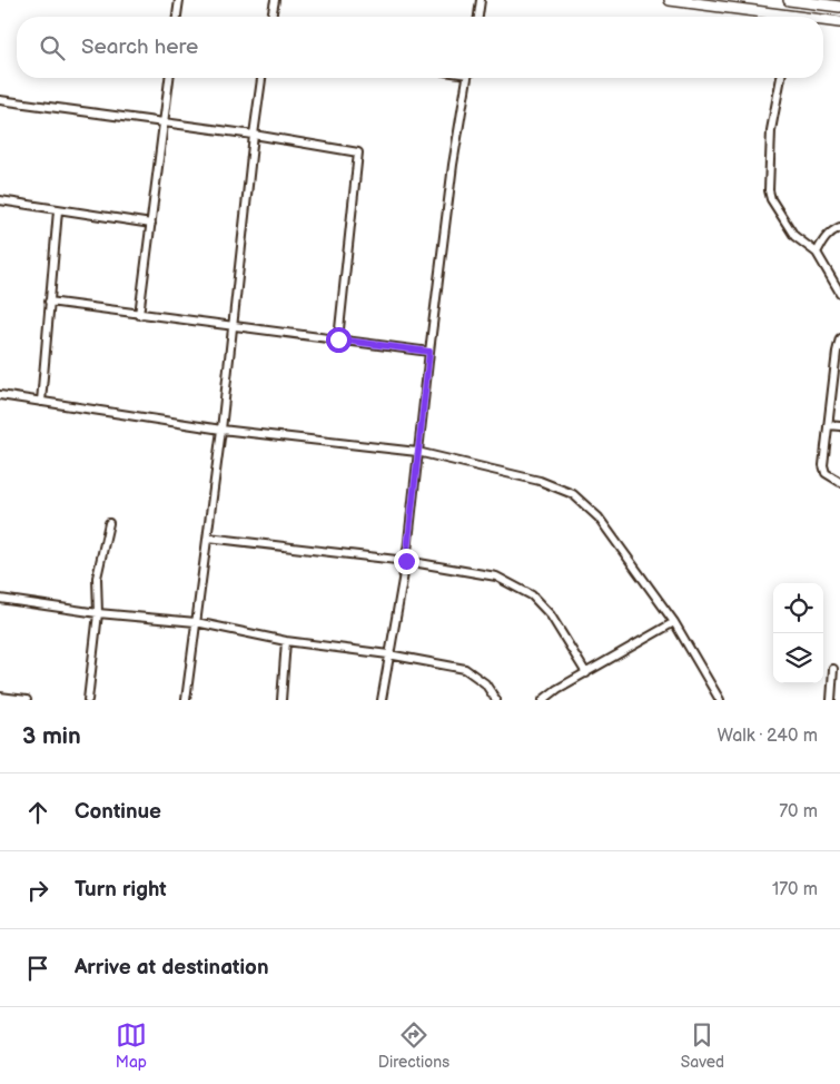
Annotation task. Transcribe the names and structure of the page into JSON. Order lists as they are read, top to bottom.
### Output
{
  "page": {
    "search": "Search here",
    "heading": ["3 min", "Walk · 240 m"],
    "list": [
      ["Continue", "70 m"],
      ["Turn right", "170 m"],
      "Arrive at destination"
    ],
    "nav": ["Map", "Directions", "Saved"]
  }
}
